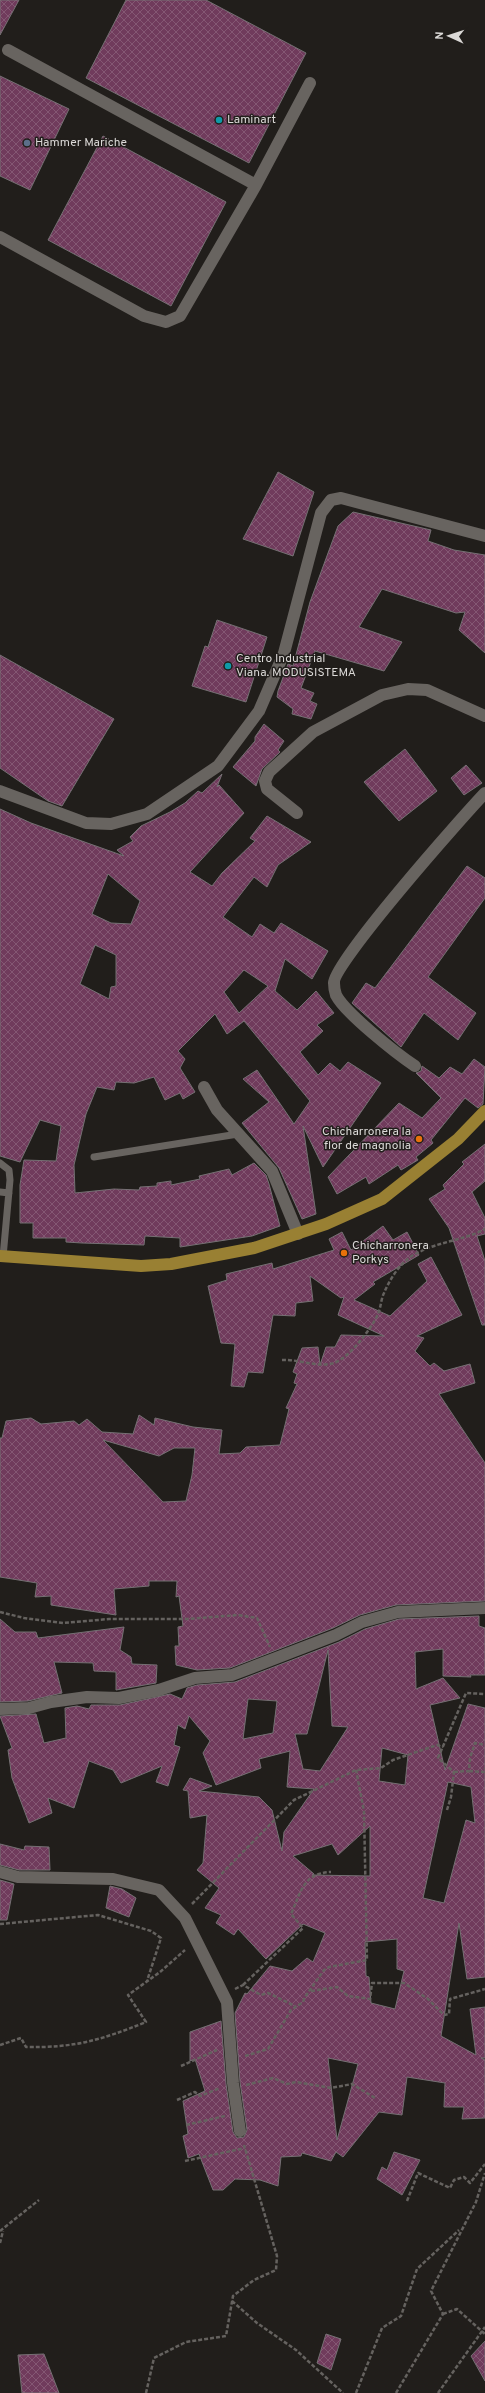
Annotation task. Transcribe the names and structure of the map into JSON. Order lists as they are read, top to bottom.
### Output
{
  "places": [
    "Laminart",
    "Hammer Mariche",
    "Centro Industrial Viana. MODUSISTEMA",
    "Chicharronera la flor de magnolia",
    "Chicharronera Porkys"
  ],
  "north": "left"
}
